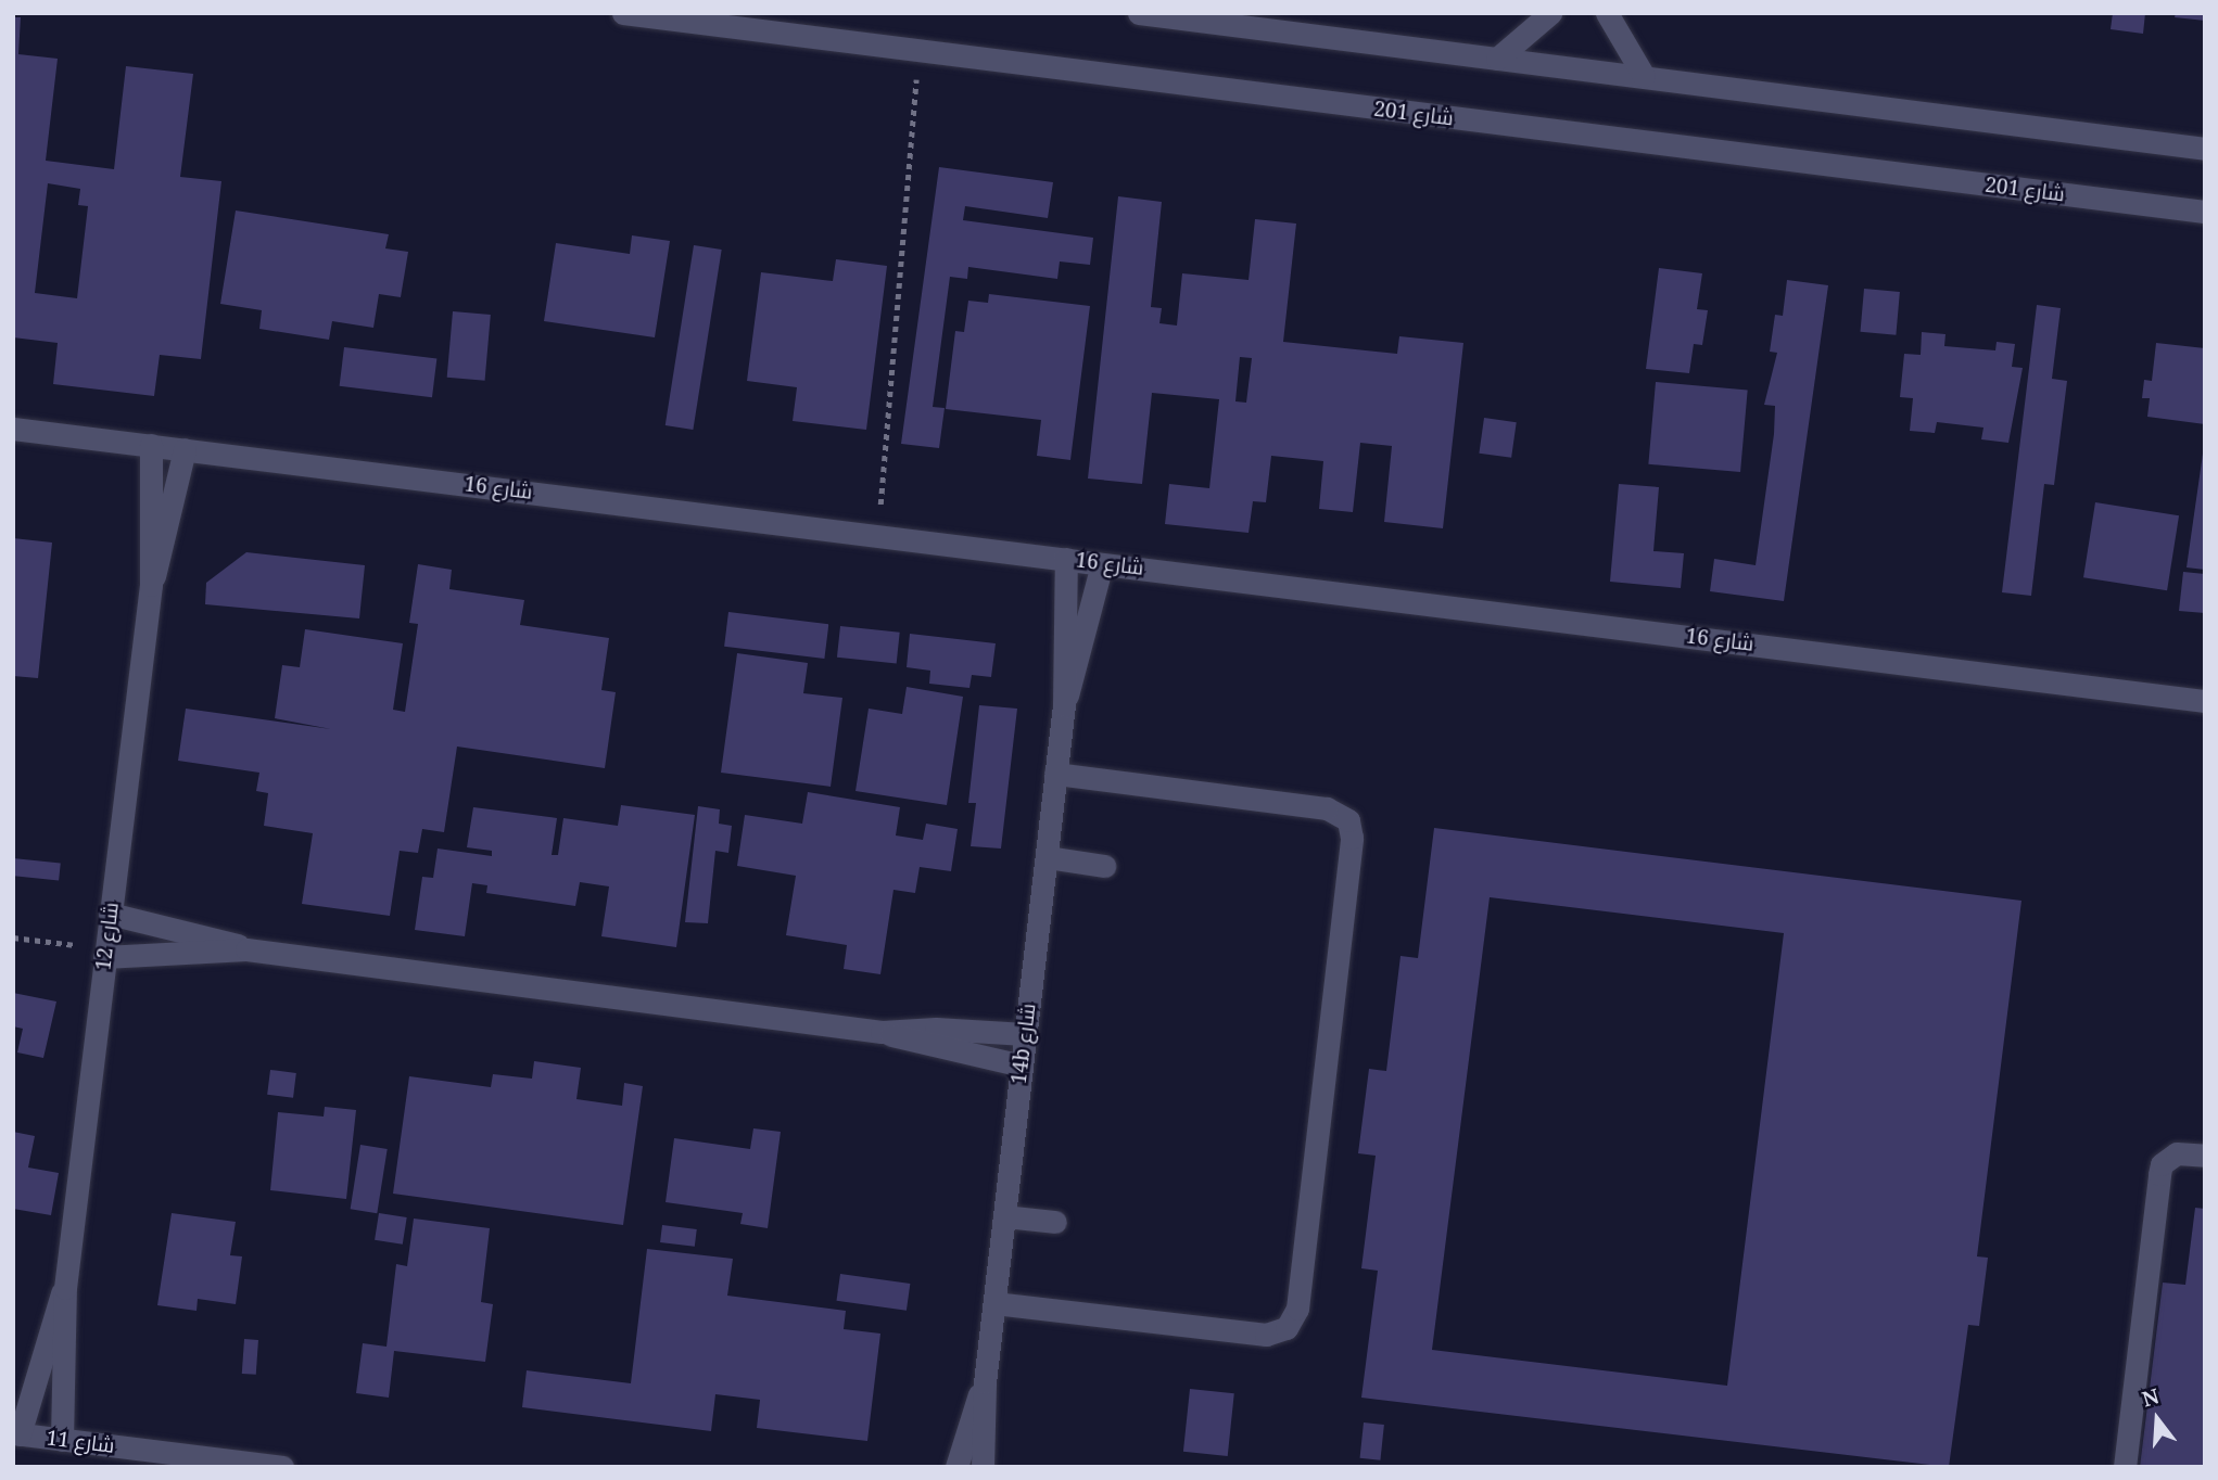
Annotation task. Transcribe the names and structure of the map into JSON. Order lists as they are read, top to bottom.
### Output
{
  "streets": {
    "street": [
      "شارع 201",
      "شارع 16",
      "شارع 12",
      "14b شارع",
      "شارع 11"
    ]
  },
  "crossings": [
    ["شارع 16", "شارع 12"],
    ["شارع 16", "14b شارع"],
    ["شارع 12", "شارع 11"]
  ],
  "north": "top"
}
